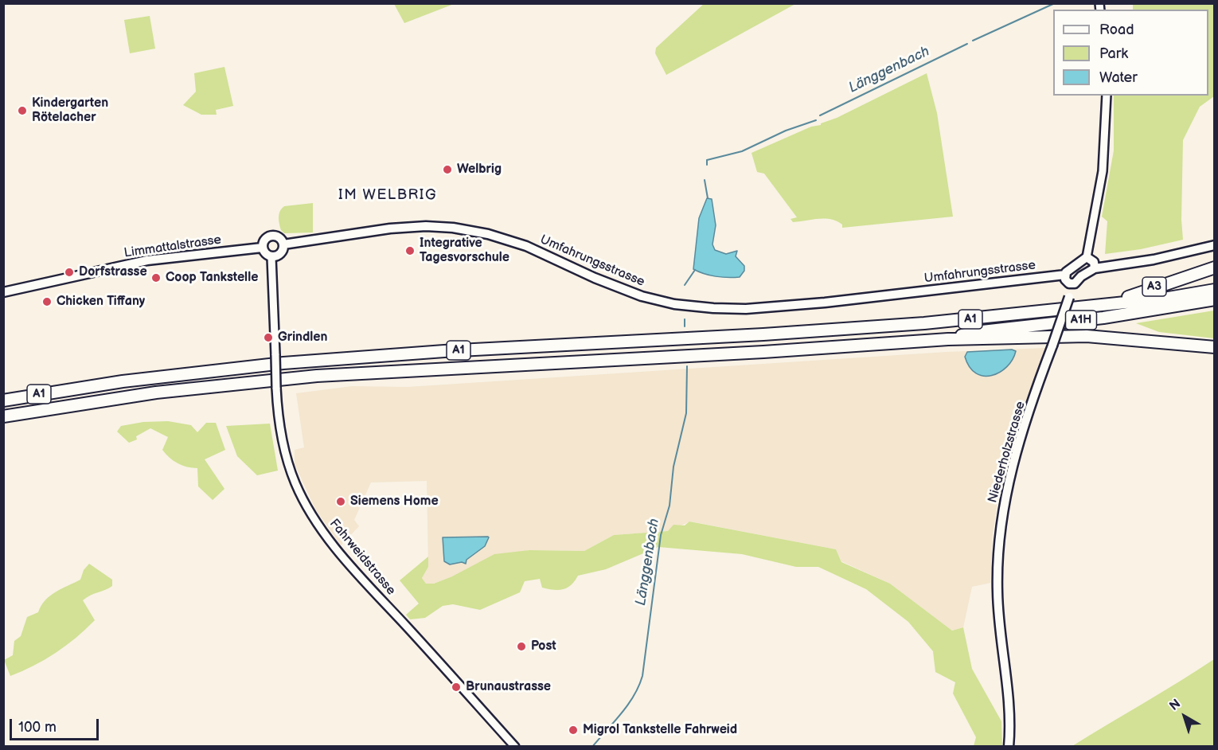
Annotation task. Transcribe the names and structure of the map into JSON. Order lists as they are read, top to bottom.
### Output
{
  "streets": {
    "highway": ["A3", "A1", "A1H"],
    "main road": ["Limmattalstrasse", "Umfahrungsstrasse", "Niederholzstrasse"],
    "street": ["Fahrweidstrasse"]
  },
  "crossings": [
    ["Limmattalstrasse", "Umfahrungsstrasse"],
    ["Limmattalstrasse", "Fahrweidstrasse"],
    ["Umfahrungsstrasse", "Fahrweidstrasse"],
    ["A3", "A1"],
    ["A1", "A1H"]
  ],
  "districts": ["IM WELBRIG"],
  "water": ["Länggenbach"],
  "places": [
    "Kindergarten Rötelacher",
    "Welbrig",
    "Integrative Tagesvorschule",
    "Dorfstrasse",
    "Coop Tankstelle",
    "Chicken Tiffany",
    "Grindlen",
    "Siemens Home",
    "Post",
    "Brunaustrasse",
    "Migrol Tankstelle Fahrweid"
  ],
  "legend": ["Road", "Park", "Water"],
  "scale_bar": "100 m",
  "north": "top left"
}
